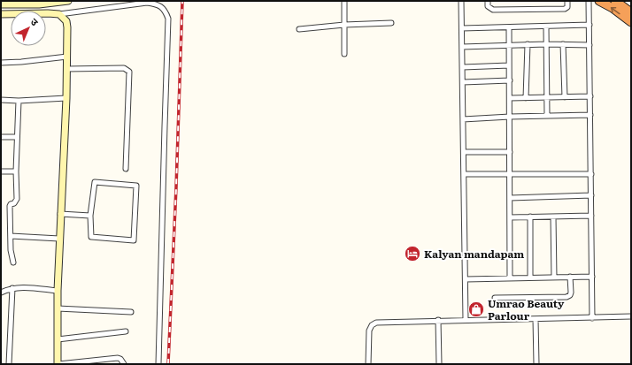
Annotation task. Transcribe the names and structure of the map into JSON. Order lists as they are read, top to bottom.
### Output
{
  "places": {
    "hotel": ["Kalyan mandapam"],
    "shop": ["Umrao Beauty Parlour"]
  },
  "north": "top right"
}
